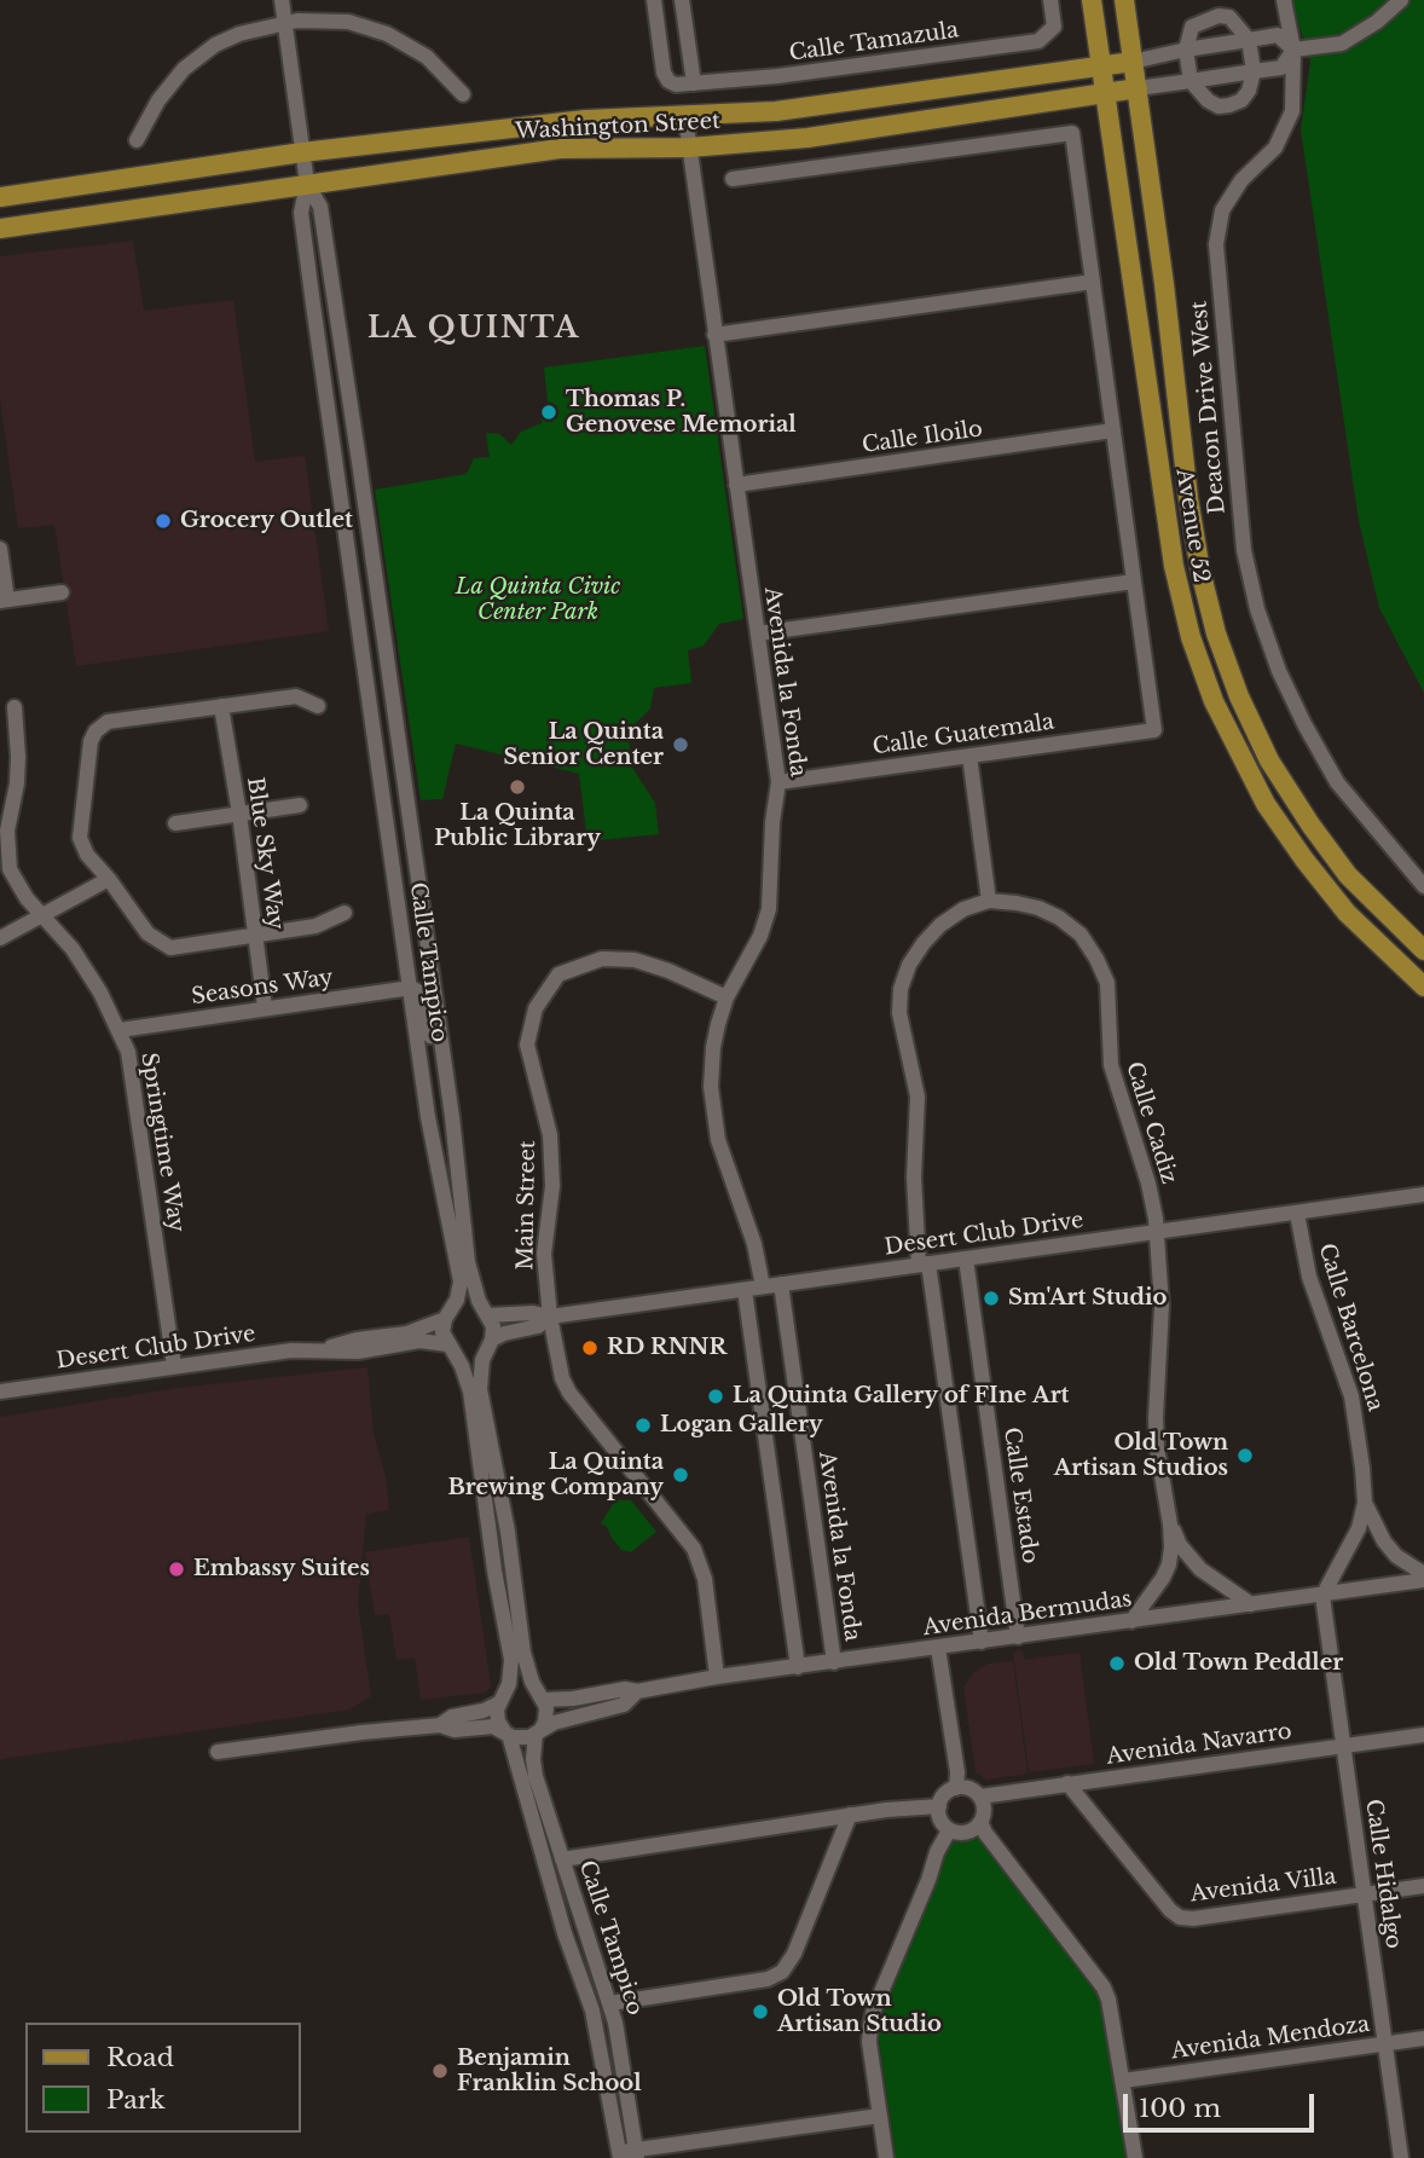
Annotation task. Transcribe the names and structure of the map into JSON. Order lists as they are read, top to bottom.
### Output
{
  "streets": {
    "main road": ["Washington Street", "Avenue 52"],
    "street": [
      "Calle Tamazula",
      "Deacon Drive West",
      "Calle Iloilo",
      "Avenida la Fonda",
      "Calle Guatemala",
      "Blue Sky Way",
      "Calle Tampico",
      "Seasons Way",
      "Calle Cadiz",
      "Springtime Way",
      "Main Street",
      "Desert Club Drive",
      "Calle Barcelona",
      "Calle Estado",
      "Avenida Bermudas",
      "Avenida Navarro",
      "Calle Hidalgo",
      "Avenida Villa",
      "Avenida Mendoza"
    ]
  },
  "crossings": [
    ["Washington Street", "Avenue 52"],
    ["Washington Street", "Avenida la Fonda"],
    ["Washington Street", "Calle Tampico"],
    ["Calle Iloilo", "Avenida la Fonda"],
    ["Avenida la Fonda", "Calle Guatemala"],
    ["Avenida la Fonda", "Main Street"],
    ["Avenida la Fonda", "Desert Club Drive"],
    ["Avenida la Fonda", "Avenida Bermudas"],
    ["Blue Sky Way", "Seasons Way"],
    ["Calle Tampico", "Seasons Way"],
    ["Calle Tampico", "Desert Club Drive"],
    ["Calle Tampico", "Avenida Bermudas"],
    ["Seasons Way", "Springtime Way"],
    ["Calle Cadiz", "Desert Club Drive"],
    ["Calle Cadiz", "Avenida Bermudas"],
    ["Springtime Way", "Desert Club Drive"],
    ["Main Street", "Desert Club Drive"],
    ["Main Street", "Avenida Bermudas"],
    ["Desert Club Drive", "Calle Barcelona"],
    ["Desert Club Drive", "Calle Estado"],
    ["Calle Barcelona", "Avenida Bermudas"],
    ["Calle Barcelona", "Calle Hidalgo"],
    ["Calle Estado", "Avenida Bermudas"],
    ["Avenida Bermudas", "Calle Hidalgo"],
    ["Avenida Navarro", "Calle Hidalgo"],
    ["Avenida Navarro", "Avenida Villa"],
    ["Calle Hidalgo", "Avenida Villa"],
    ["Calle Hidalgo", "Avenida Mendoza"]
  ],
  "districts": ["LA QUINTA"],
  "parks": ["La Quinta Civic Center Park"],
  "places": [
    "Thomas P. Genovese Memorial",
    "Grocery Outlet",
    "La Quinta Senior Center",
    "La Quinta Public Library",
    "Sm'Art Studio",
    "RD RNNR",
    "La Quinta Gallery of FIne Art",
    "Logan Gallery",
    "Old Town Artisan Studios",
    "La Quinta Brewing Company",
    "Embassy Suites",
    "Old Town Peddler",
    "Old Town Artisan Studio",
    "Benjamin Franklin School"
  ],
  "legend": ["Road", "Park"],
  "scale_bar": "100 m"
}
